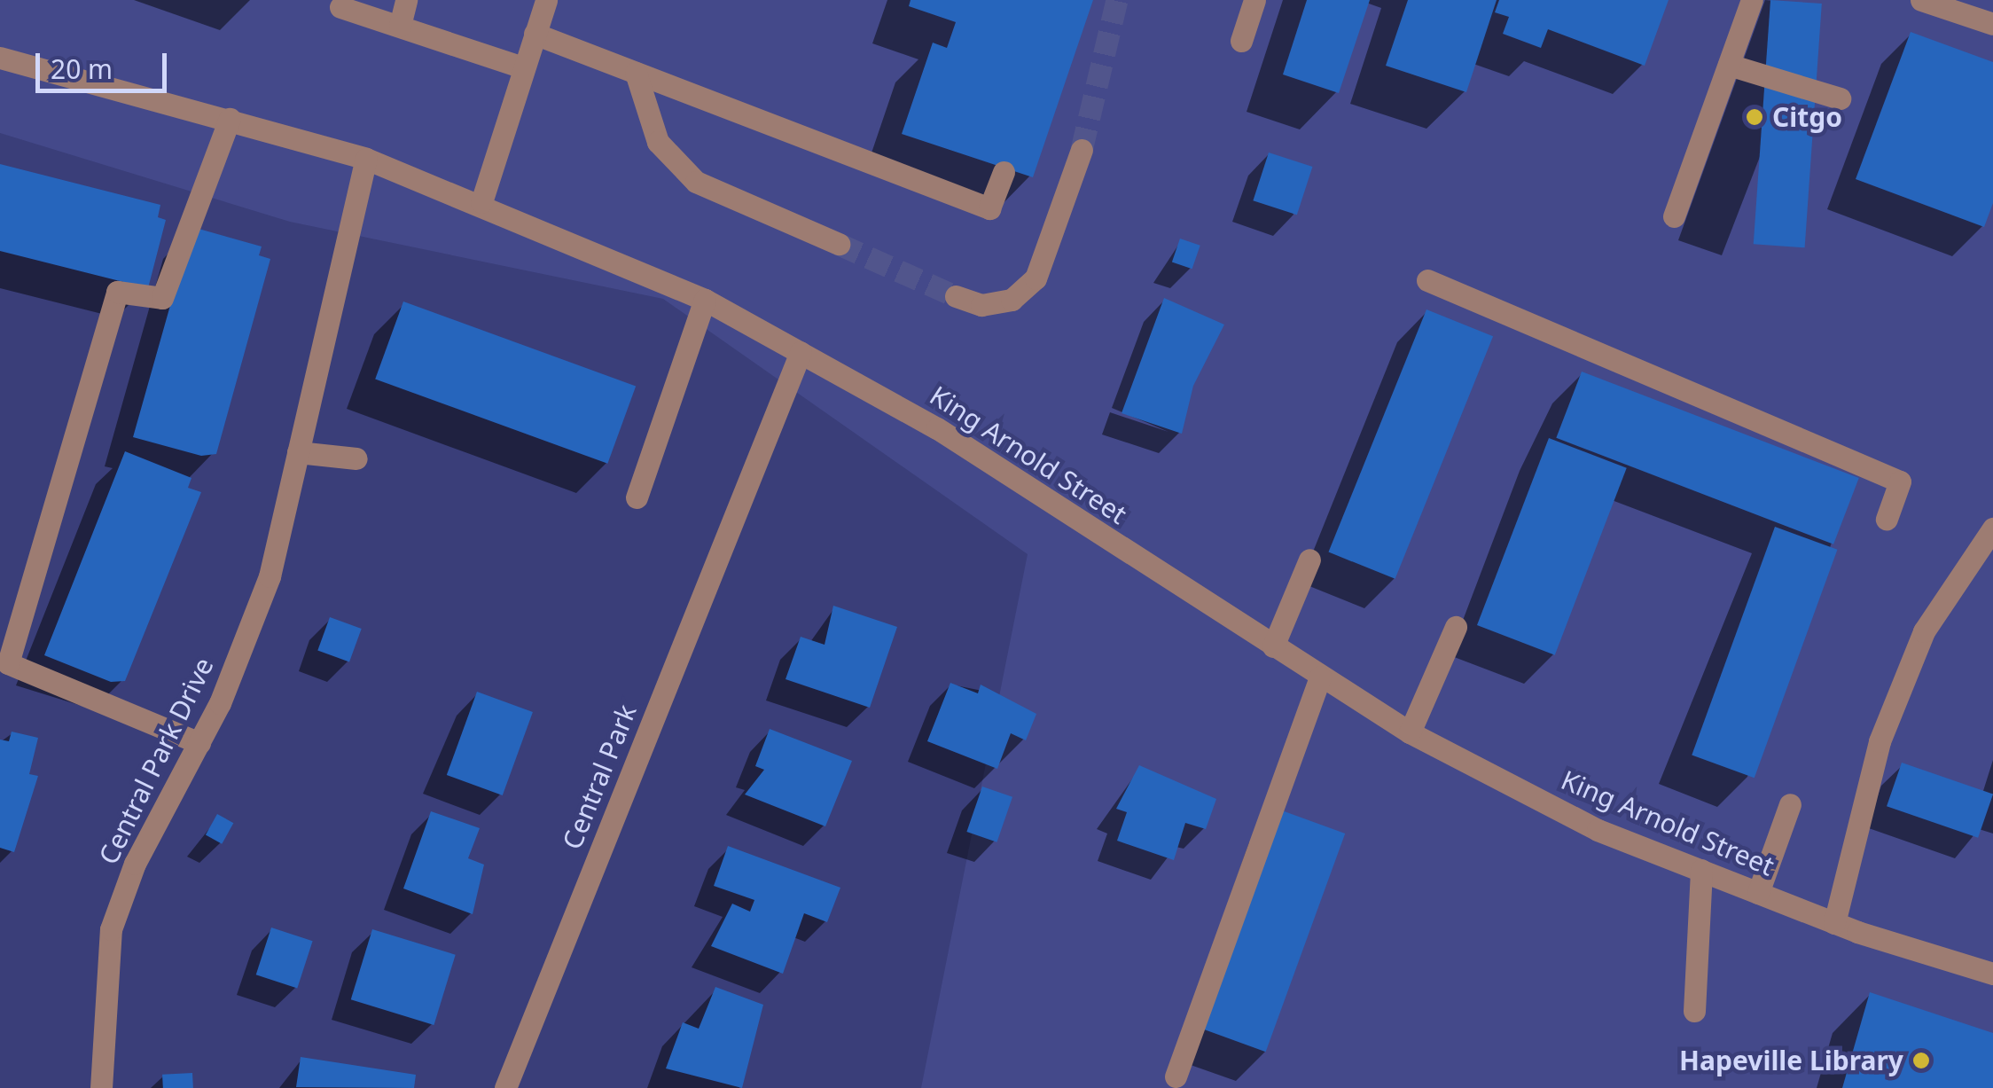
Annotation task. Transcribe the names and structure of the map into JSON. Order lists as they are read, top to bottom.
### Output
{
  "streets": {
    "street": ["King Arnold Street", "Central Park Drive", "Central Park"]
  },
  "crossings": [
    ["King Arnold Street", "Central Park Drive"],
    ["King Arnold Street", "Central Park"]
  ],
  "places": ["Citgo", "Hapeville Library"],
  "scale_bar": "20 m"
}
